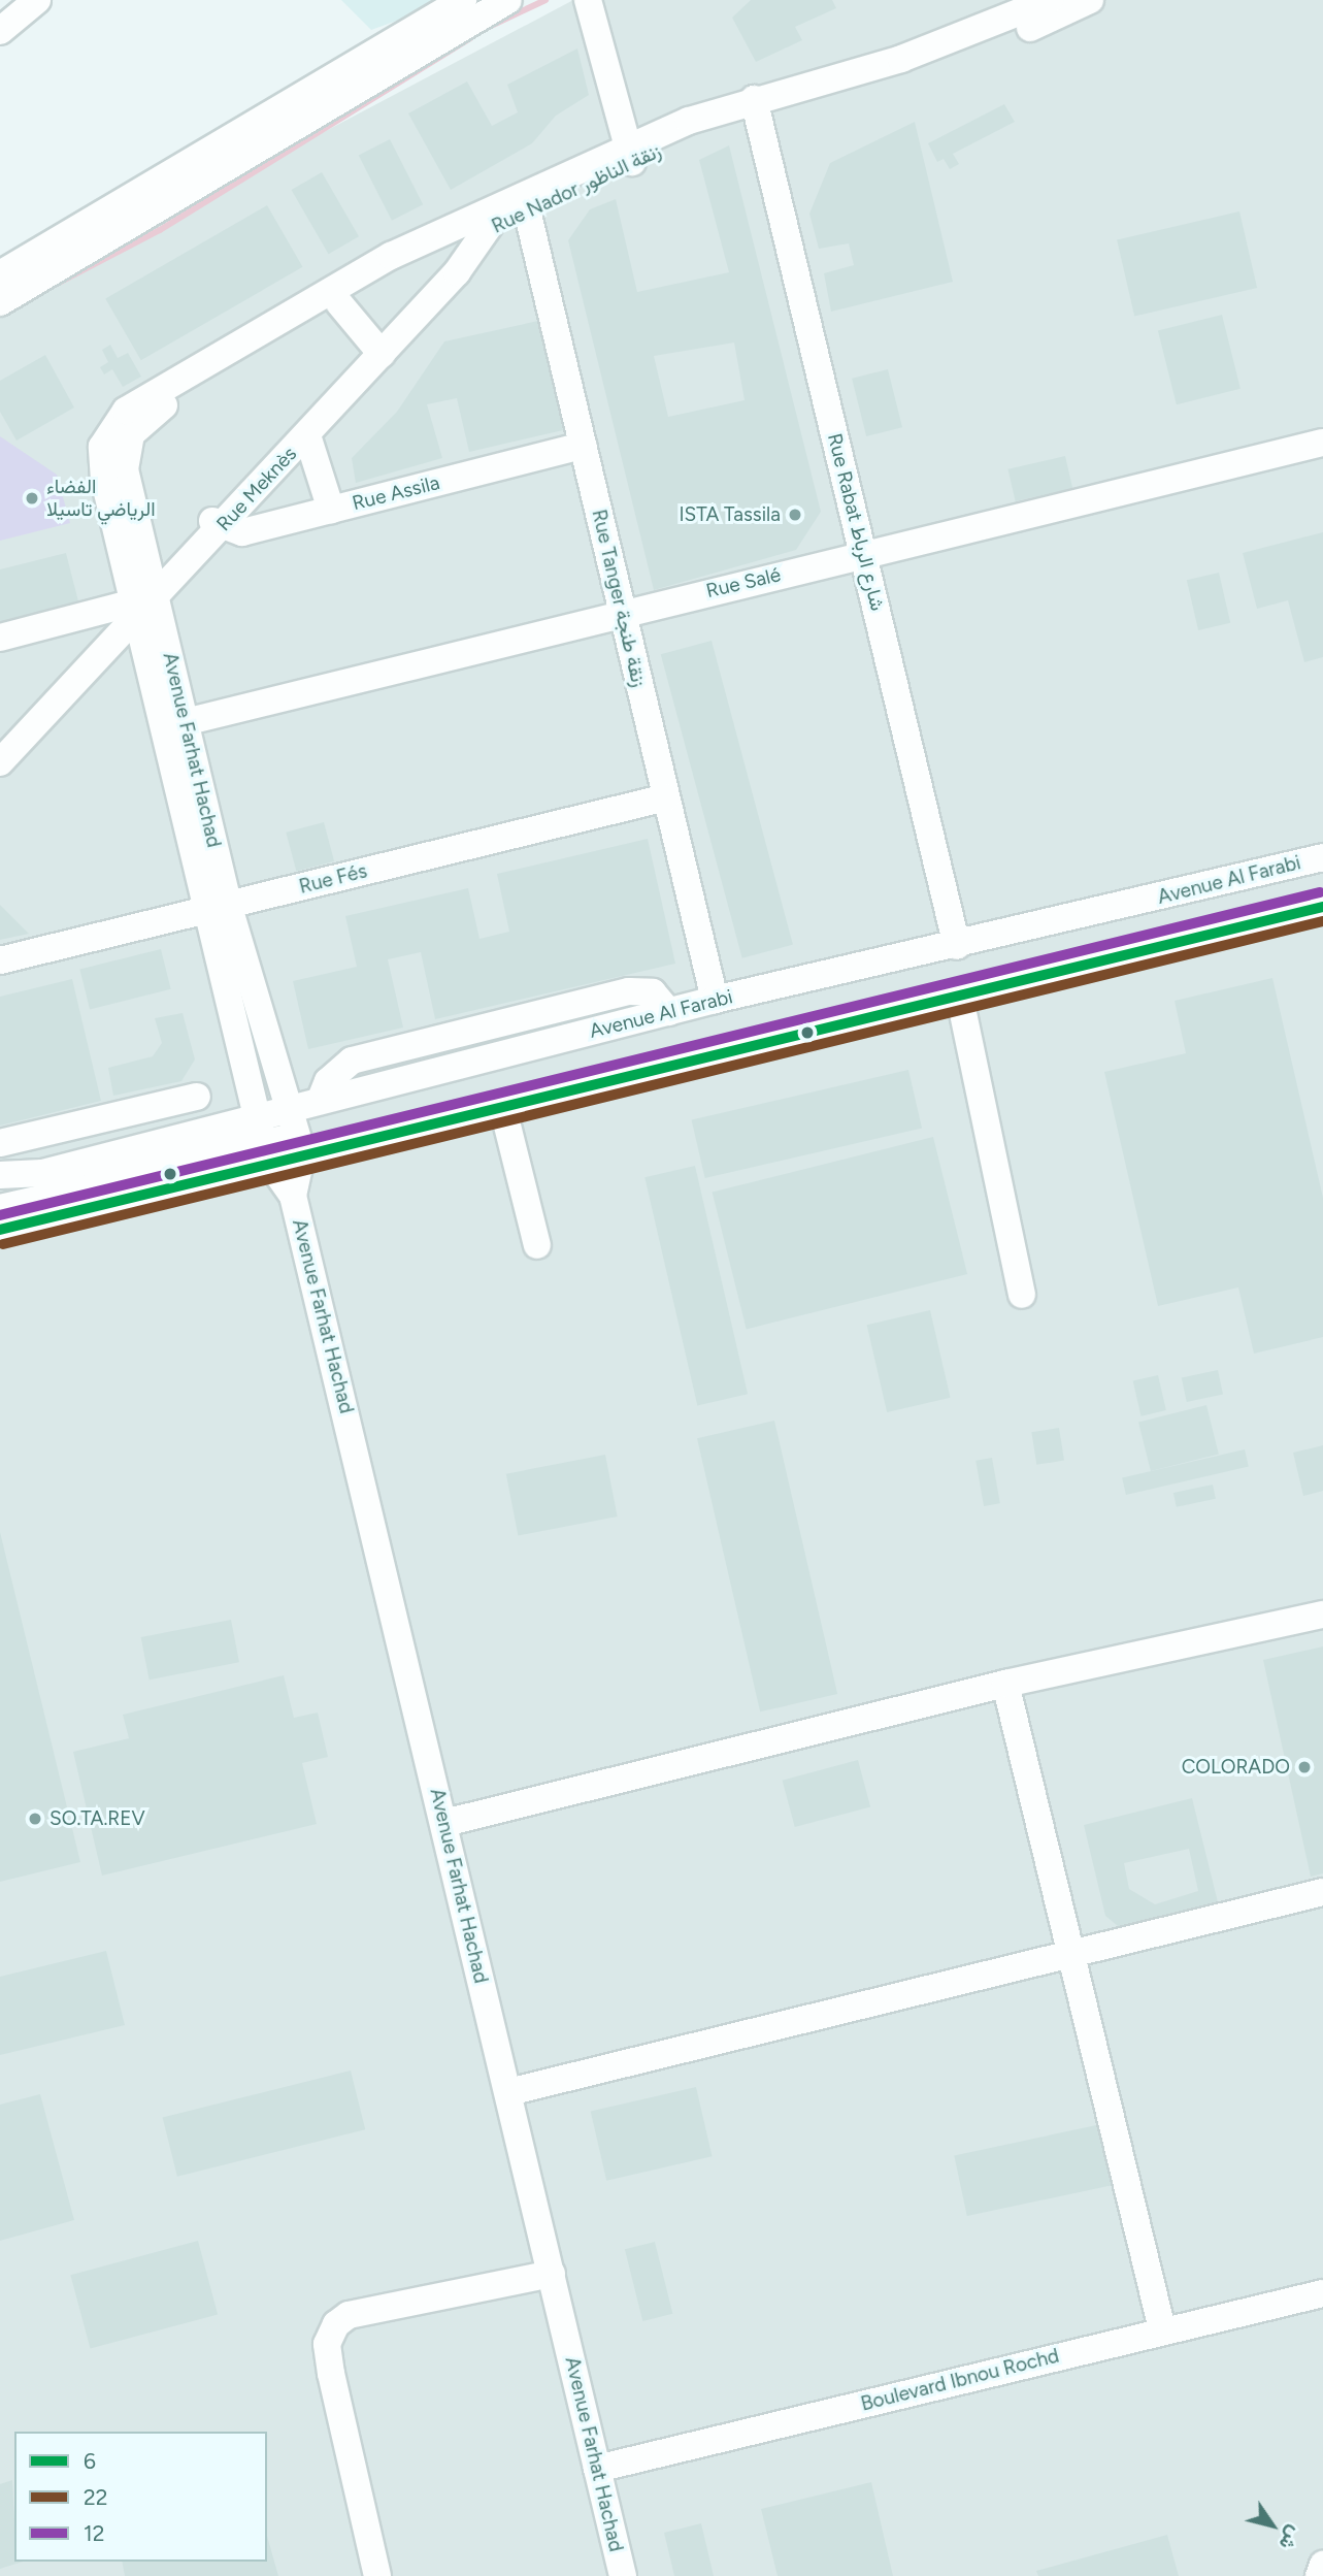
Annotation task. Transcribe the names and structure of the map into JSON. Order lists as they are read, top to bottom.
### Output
{
  "streets": {
    "street": [
      "Rue Nador زنقة الناظور",
      "Rue Meknès",
      "Rue Assila",
      "Rue Rabat شارع الرباط",
      "Rue Salé",
      "Rue Tanger زنقة طنجة",
      "Avenue Farhat Hachad",
      "Rue Fés",
      "Avenue Al Farabi",
      "Boulevard Ibnou Rochd"
    ]
  },
  "crossings": [
    ["Rue Nador زنقة الناظور", "Rue Meknès"],
    ["Rue Nador زنقة الناظور", "Rue Rabat شارع الرباط"],
    ["Rue Nador زنقة الناظور", "Rue Tanger زنقة طنجة"],
    ["Rue Nador زنقة الناظور", "Avenue Farhat Hachad"],
    ["Rue Meknès", "Rue Assila"],
    ["Rue Meknès", "Rue Tanger زنقة طنجة"],
    ["Rue Meknès", "Avenue Farhat Hachad"],
    ["Rue Assila", "Rue Tanger زنقة طنجة"],
    ["Rue Rabat شارع الرباط", "Rue Salé"],
    ["Rue Rabat شارع الرباط", "Avenue Al Farabi"],
    ["Rue Salé", "Rue Tanger زنقة طنجة"],
    ["Rue Salé", "Avenue Farhat Hachad"],
    ["Rue Tanger زنقة طنجة", "Rue Fés"],
    ["Rue Tanger زنقة طنجة", "Avenue Al Farabi"],
    ["Avenue Farhat Hachad", "Rue Fés"],
    ["Avenue Farhat Hachad", "Avenue Al Farabi"],
    ["Avenue Farhat Hachad", "Boulevard Ibnou Rochd"]
  ],
  "places": [
    "الفضاء الرياضي تاسيلا",
    "ISTA Tassila",
    "COLORADO",
    "SO.TA.REV"
  ],
  "lines": ["transit line 12", "transit line 6", "transit line 22"],
  "legend": ["6", "22", "12"],
  "north": "bottom right"
}
